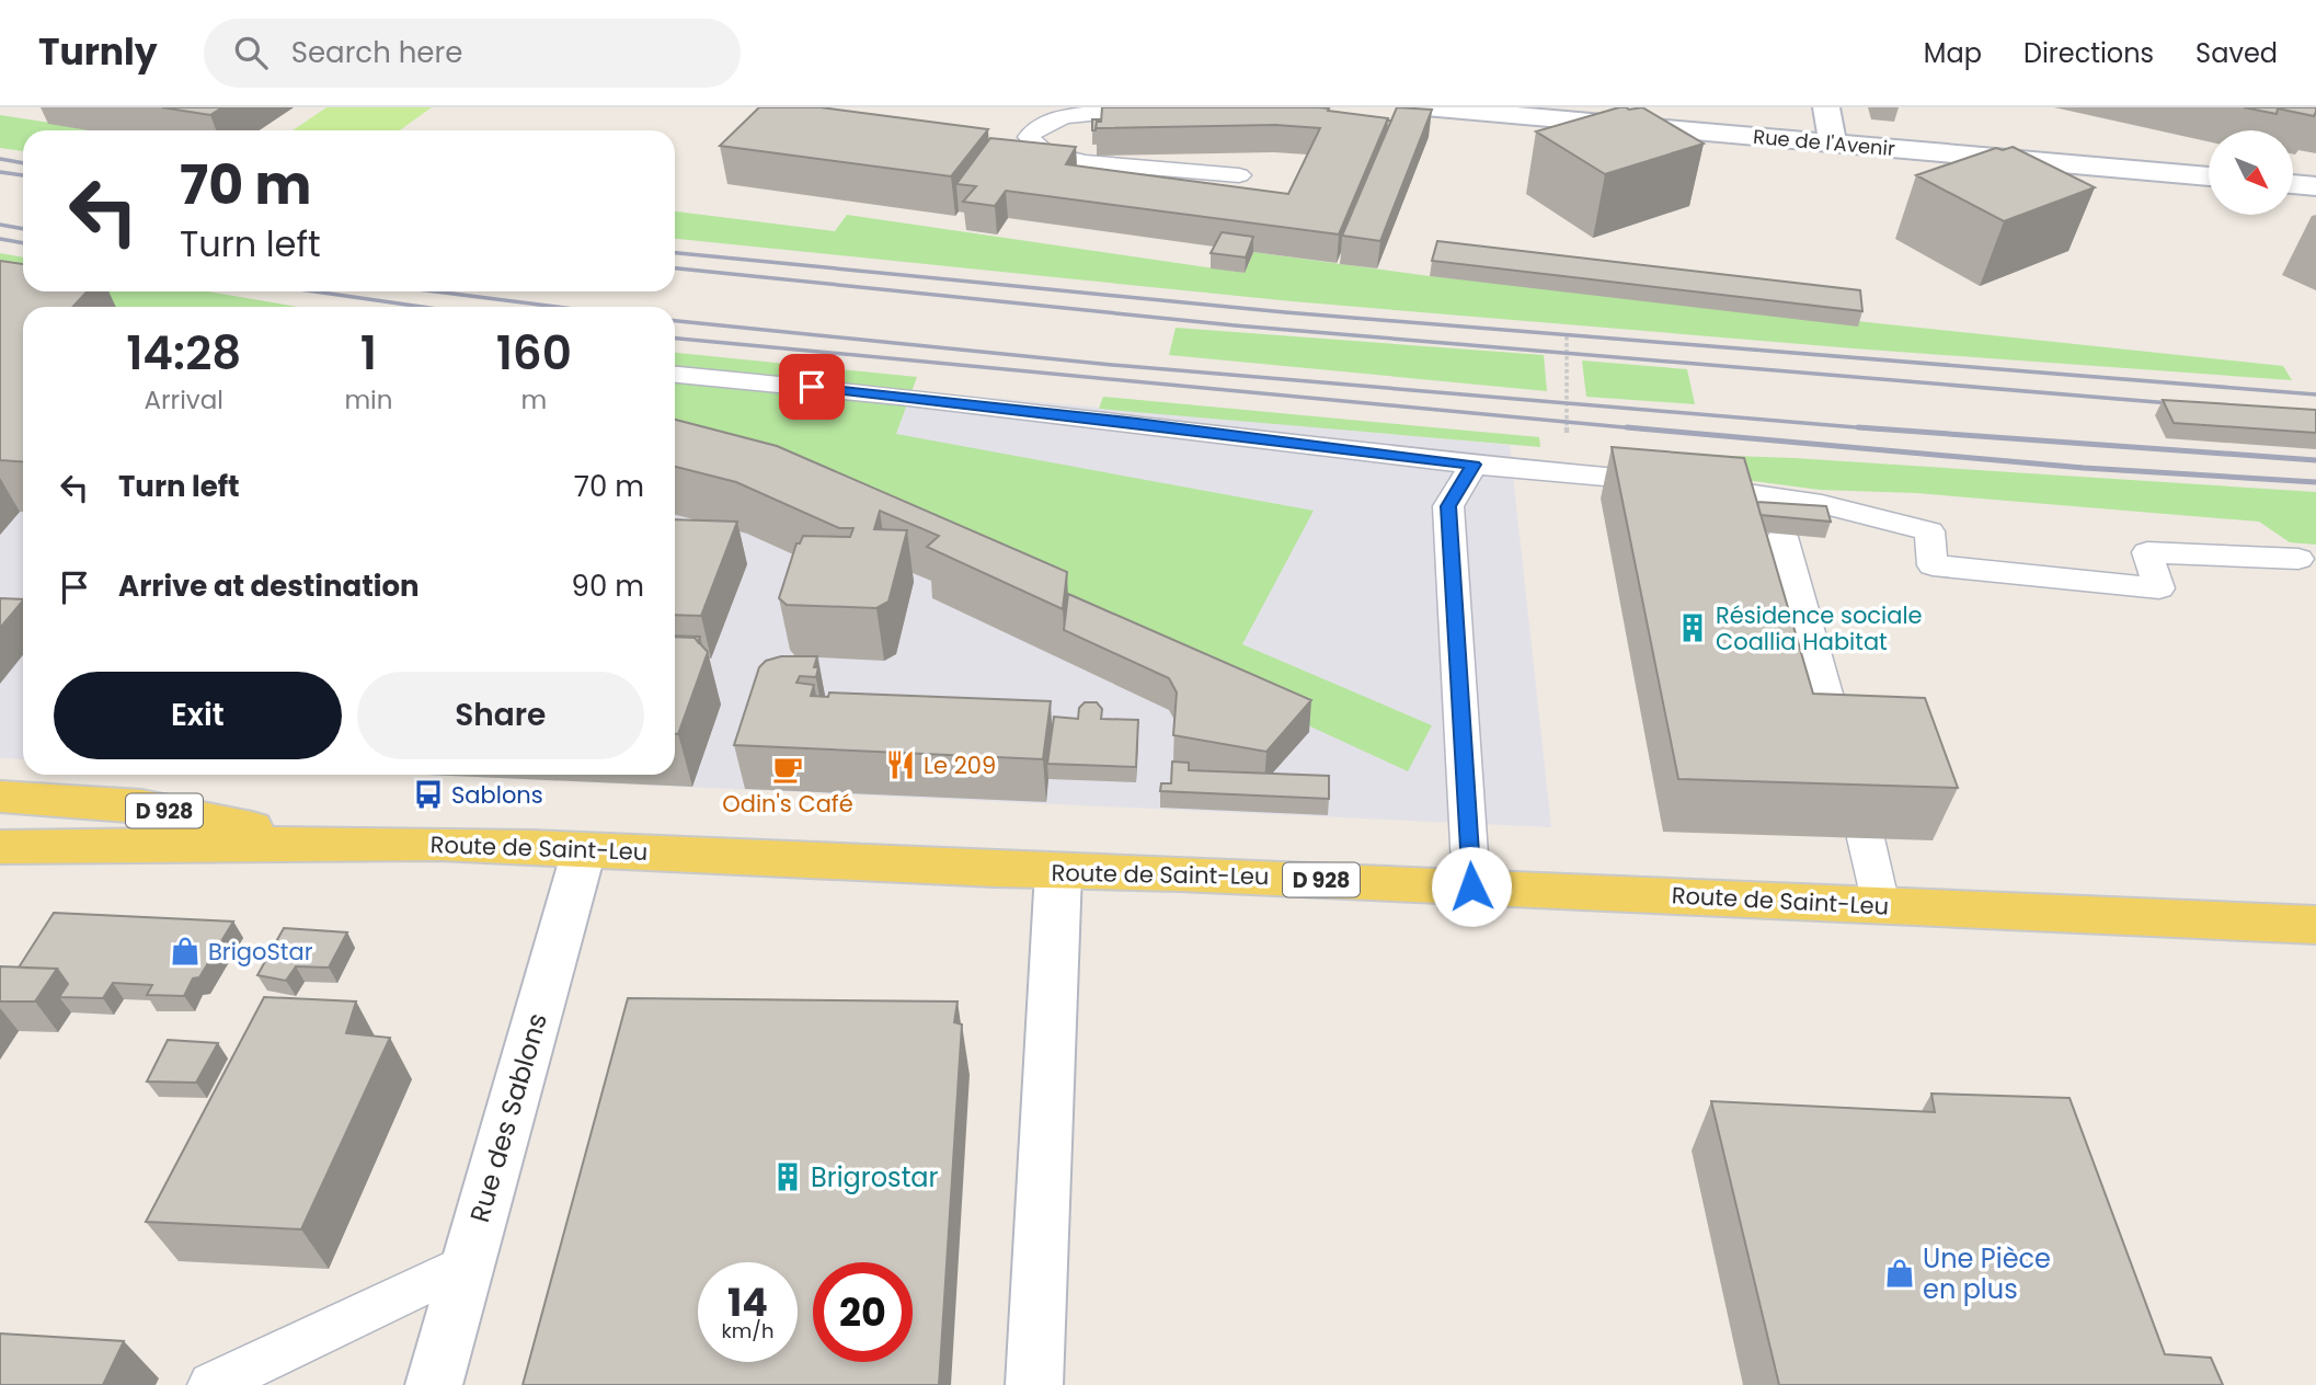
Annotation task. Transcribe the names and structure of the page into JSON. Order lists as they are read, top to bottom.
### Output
{
  "streets": {
    "main road": ["D 928", "Route de Saint-Leu"],
    "street": ["Rue de l'Avenir", "Rue des Sablons"]
  },
  "crossings": [
    ["Route de Saint-Leu", "Rue des Sablons"]
  ],
  "places": {
    "building": ["Résidence sociale Coallia Habitat", "Brigrostar"],
    "restaurant": ["Le 209"],
    "cafe": ["Odin's Café"],
    "bus stop": ["Sablons"],
    "shop": ["BrigoStar", "Une Pièce en plus"]
  },
  "north": "bottom right",
  "page": {
    "header": "Turnly",
    "search": "Search here",
    "nav": ["Map", "Directions", "Saved"],
    "turn": ["70 m", "Turn left"],
    "eta": [
      "14:28",
      "Arrival",
      "1",
      "min",
      "160",
      "m"
    ],
    "list": [
      {
        "name": "Turn left",
        "value": "70 m"
      },
      {
        "name": "Arrive at destination",
        "value": "90 m"
      }
    ],
    "buttons": ["Exit", "Share"],
    "speed": "14 km/h",
    "limit": "20"
  }
}
